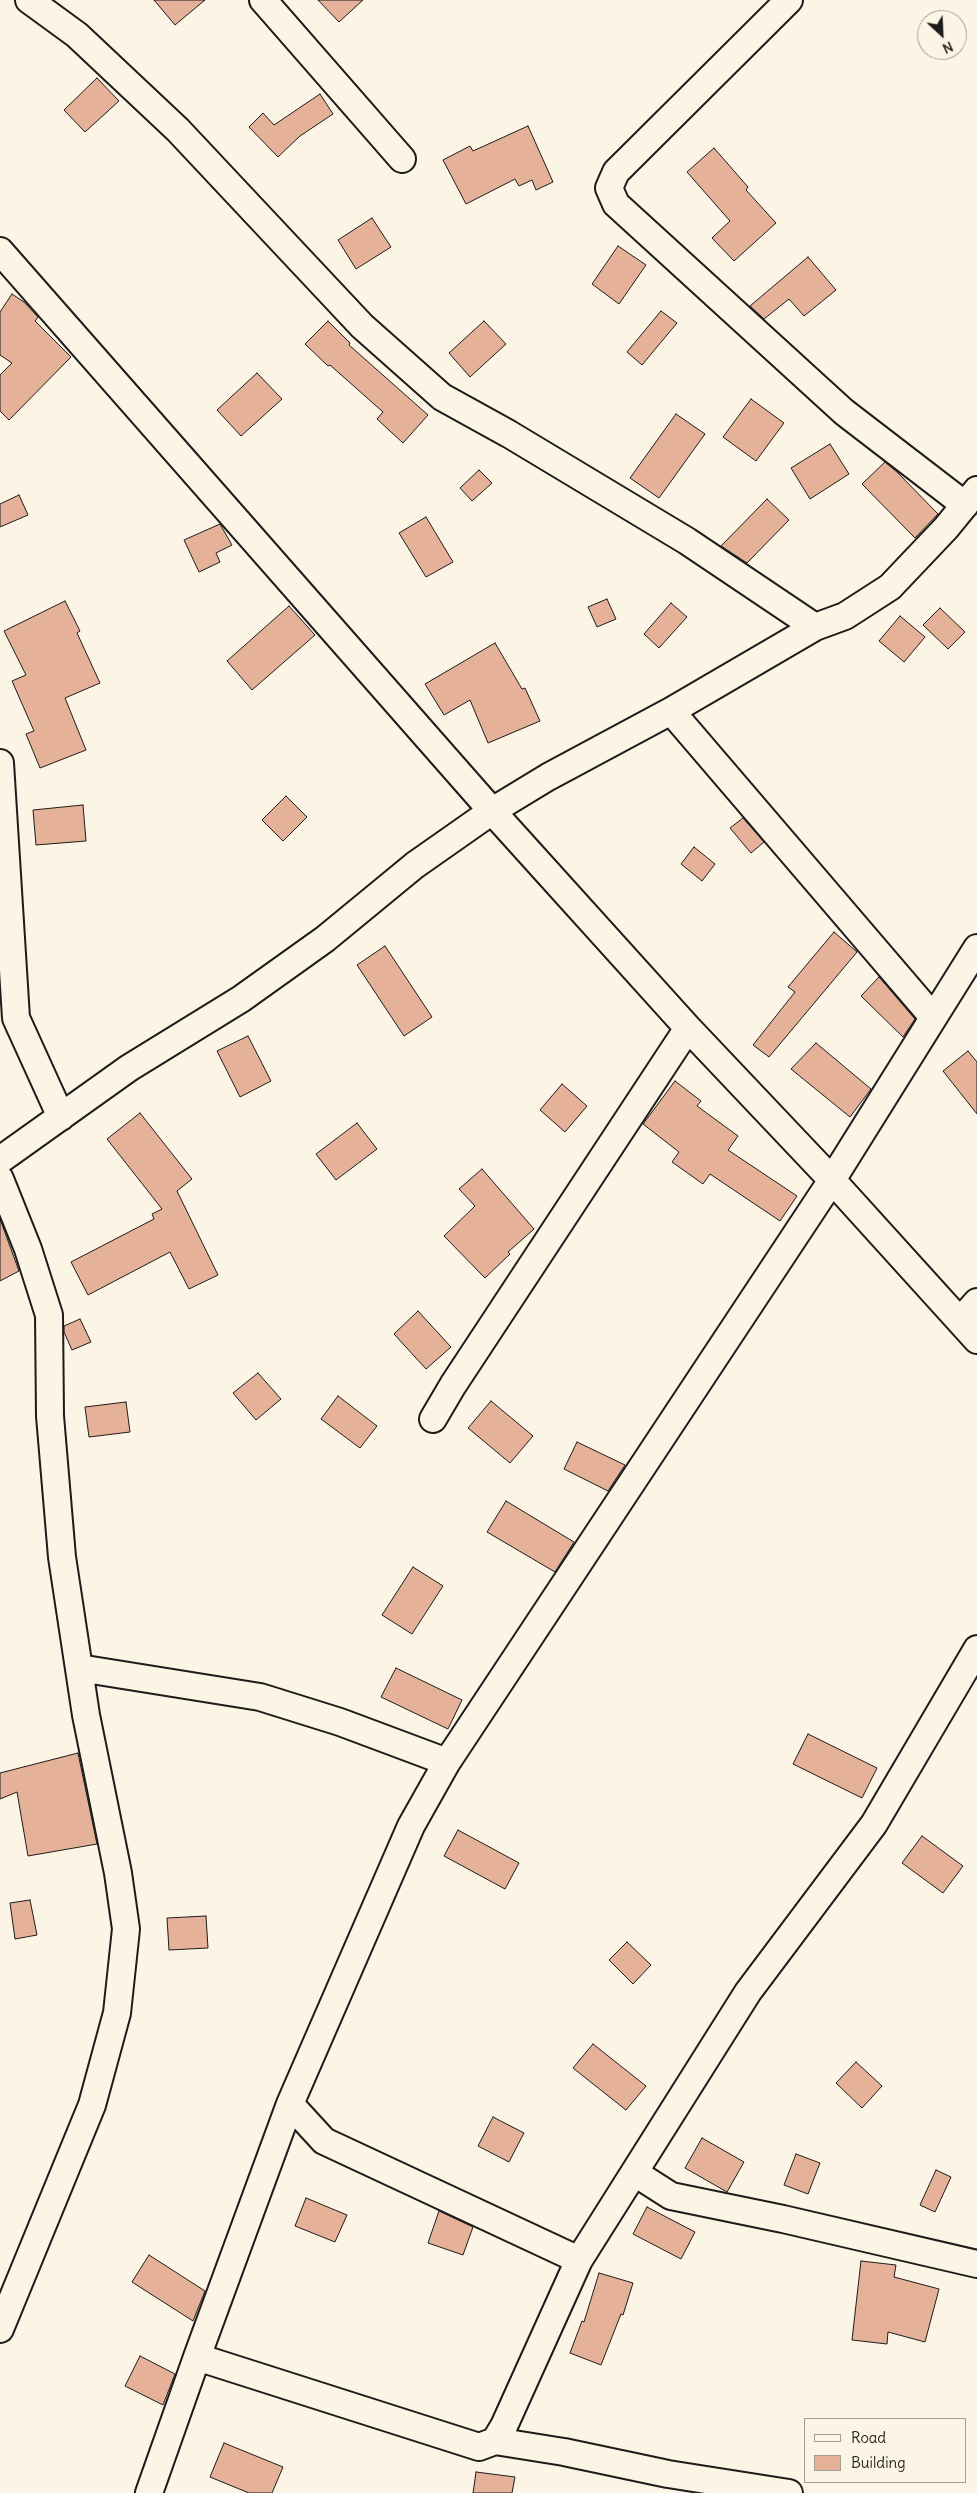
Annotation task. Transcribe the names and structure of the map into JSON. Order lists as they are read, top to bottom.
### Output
{
  "legend": ["Road", "Building"],
  "north": "bottom right"
}
